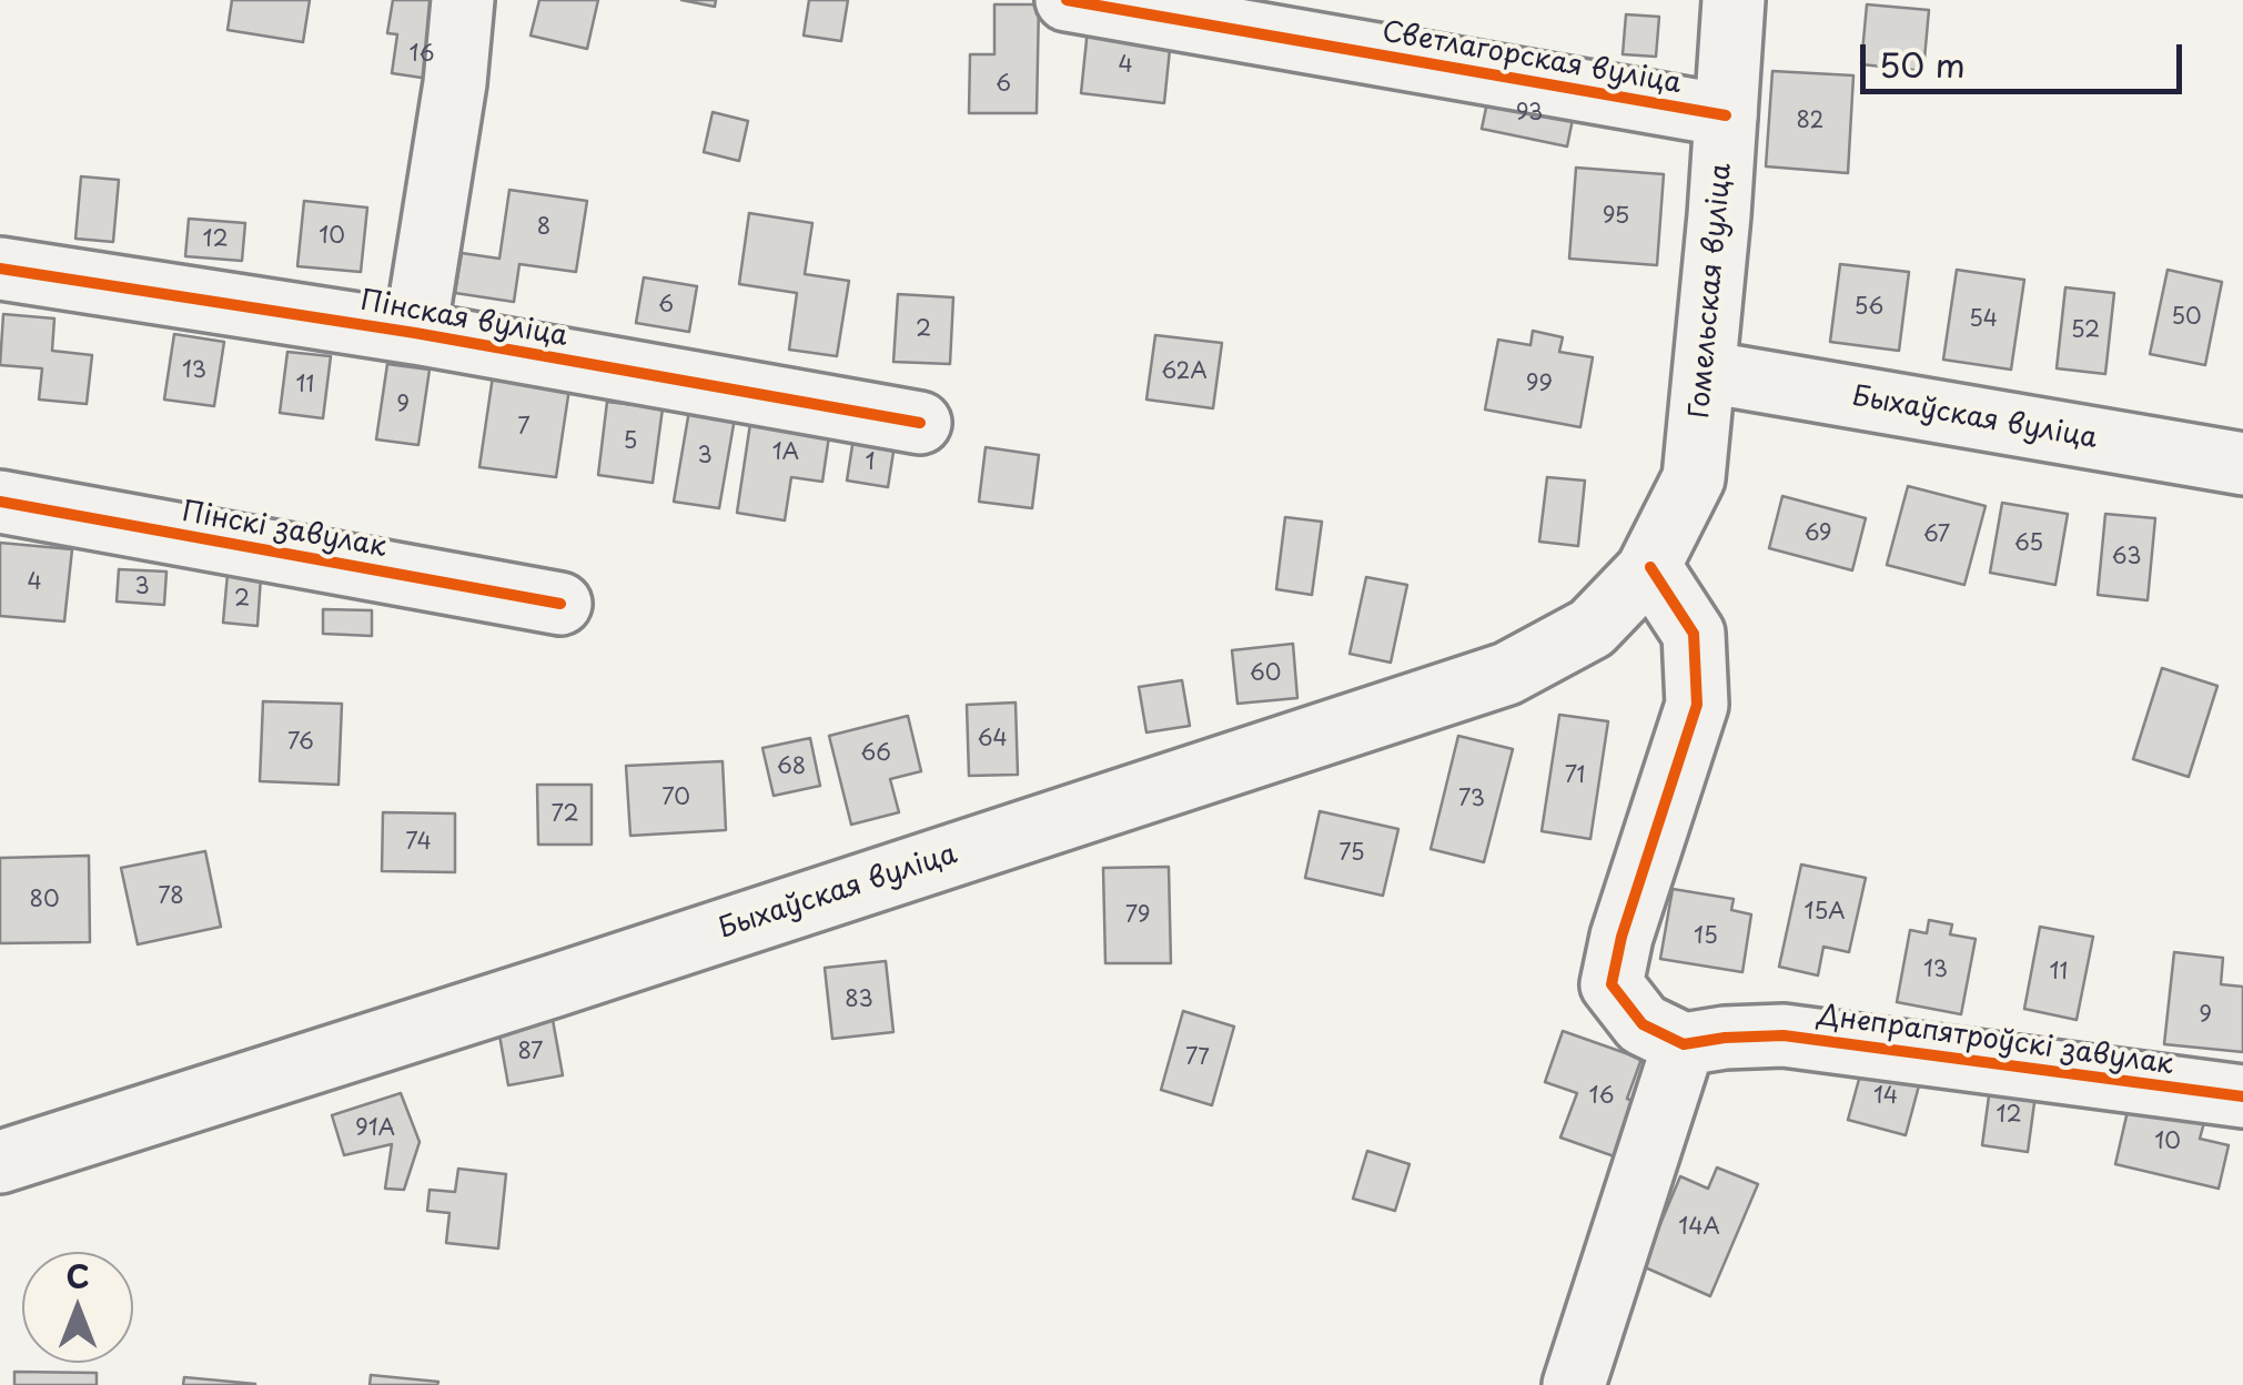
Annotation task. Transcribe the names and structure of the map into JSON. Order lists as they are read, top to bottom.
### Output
{
  "streets": {
    "street": [
      "Светлагорская вуліца",
      "Гомельская вуліца",
      "Пінская вуліца",
      "Быхаўская вуліца",
      "Пінскі завулак",
      "Днепрапятроўскі завулак"
    ]
  },
  "crossings": [
    ["Светлагорская вуліца", "Гомельская вуліца"],
    ["Гомельская вуліца", "Быхаўская вуліца"]
  ],
  "house_numbers": [
    "16",
    "4",
    "6",
    "93",
    "82",
    "95",
    "8",
    "10",
    "12",
    "6",
    "56",
    "50",
    "54",
    "2",
    "52",
    "13",
    "62А",
    "99",
    "11",
    "9",
    "7",
    "5",
    "1А",
    "3",
    "1",
    "69",
    "67",
    "65",
    "63",
    "4",
    "3",
    "2",
    "60",
    "64",
    "76",
    "66",
    "68",
    "71",
    "70",
    "73",
    "72",
    "74",
    "75",
    "78",
    "80",
    "15А",
    "79",
    "15",
    "13",
    "11",
    "83",
    "9",
    "87",
    "77",
    "16",
    "14",
    "12",
    "91А",
    "10",
    "14А"
  ],
  "scale_bar": "50 m",
  "north": "top"
}
